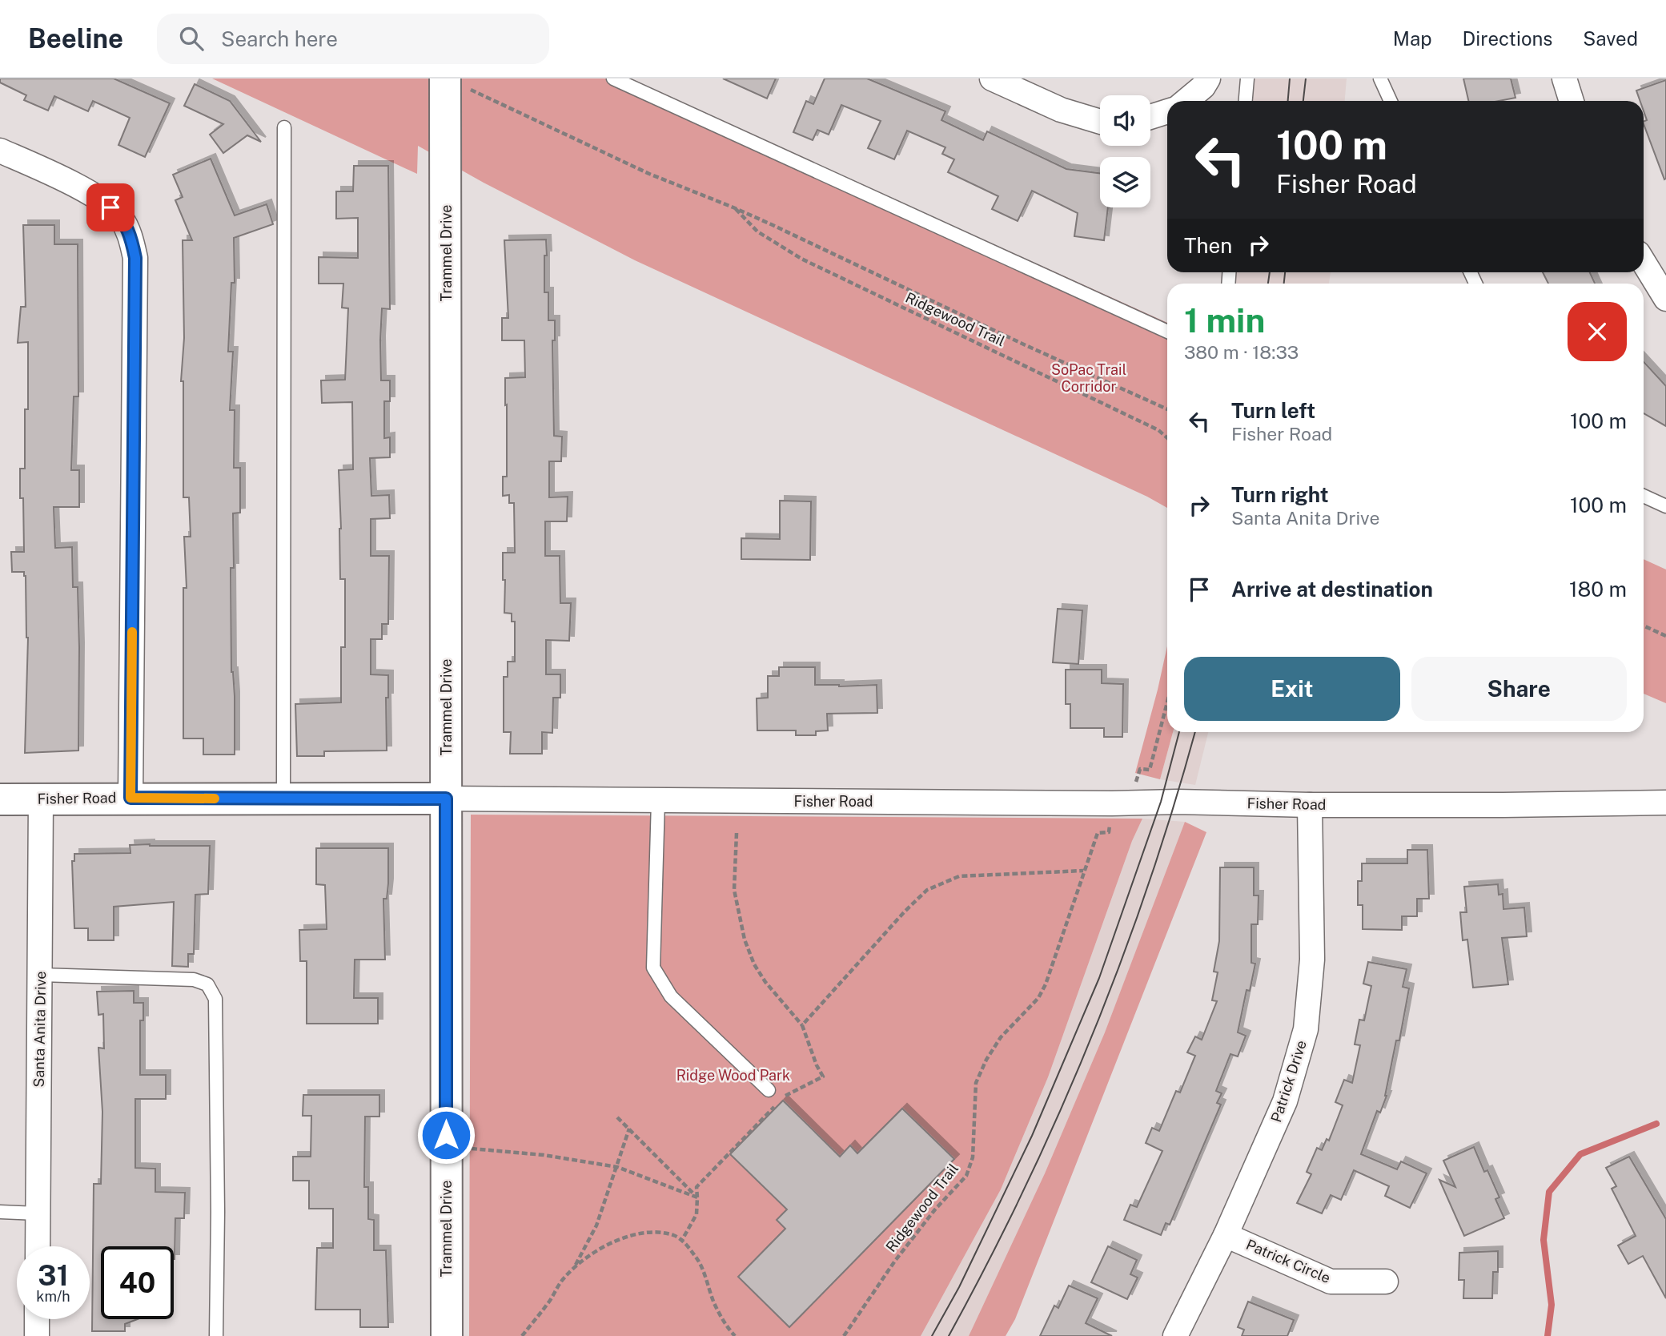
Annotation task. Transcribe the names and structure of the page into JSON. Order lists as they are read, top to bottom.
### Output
{
  "streets": {
    "street": [
      "Trammel Drive",
      "Fisher Road",
      "Santa Anita Drive",
      "Patrick Drive",
      "Patrick Circle"
    ],
    "path": ["Ridgewood Trail"]
  },
  "crossings": [
    ["Trammel Drive", "Fisher Road"],
    ["Fisher Road", "Santa Anita Drive"],
    ["Fisher Road", "Patrick Drive"],
    ["Patrick Drive", "Patrick Circle"]
  ],
  "parks": ["SoPac Trail Corridor", "Ridge Wood Park"],
  "page": {
    "header": "Beeline",
    "search": "Search here",
    "nav": ["Map", "Directions", "Saved"],
    "turn": ["100 m", "Fisher Road"],
    "then": "Then",
    "heading": ["1 min", "380 m · 18:33"],
    "list": [
      {
        "name": "Turn left",
        "note": "Fisher Road",
        "value": "100 m"
      },
      {
        "name": "Turn right",
        "note": "Santa Anita Drive",
        "value": "100 m"
      },
      {
        "name": "Arrive at destination",
        "value": "180 m"
      }
    ],
    "buttons": ["Exit", "Share"],
    "speed": "31 km/h",
    "limit": "40"
  }
}
